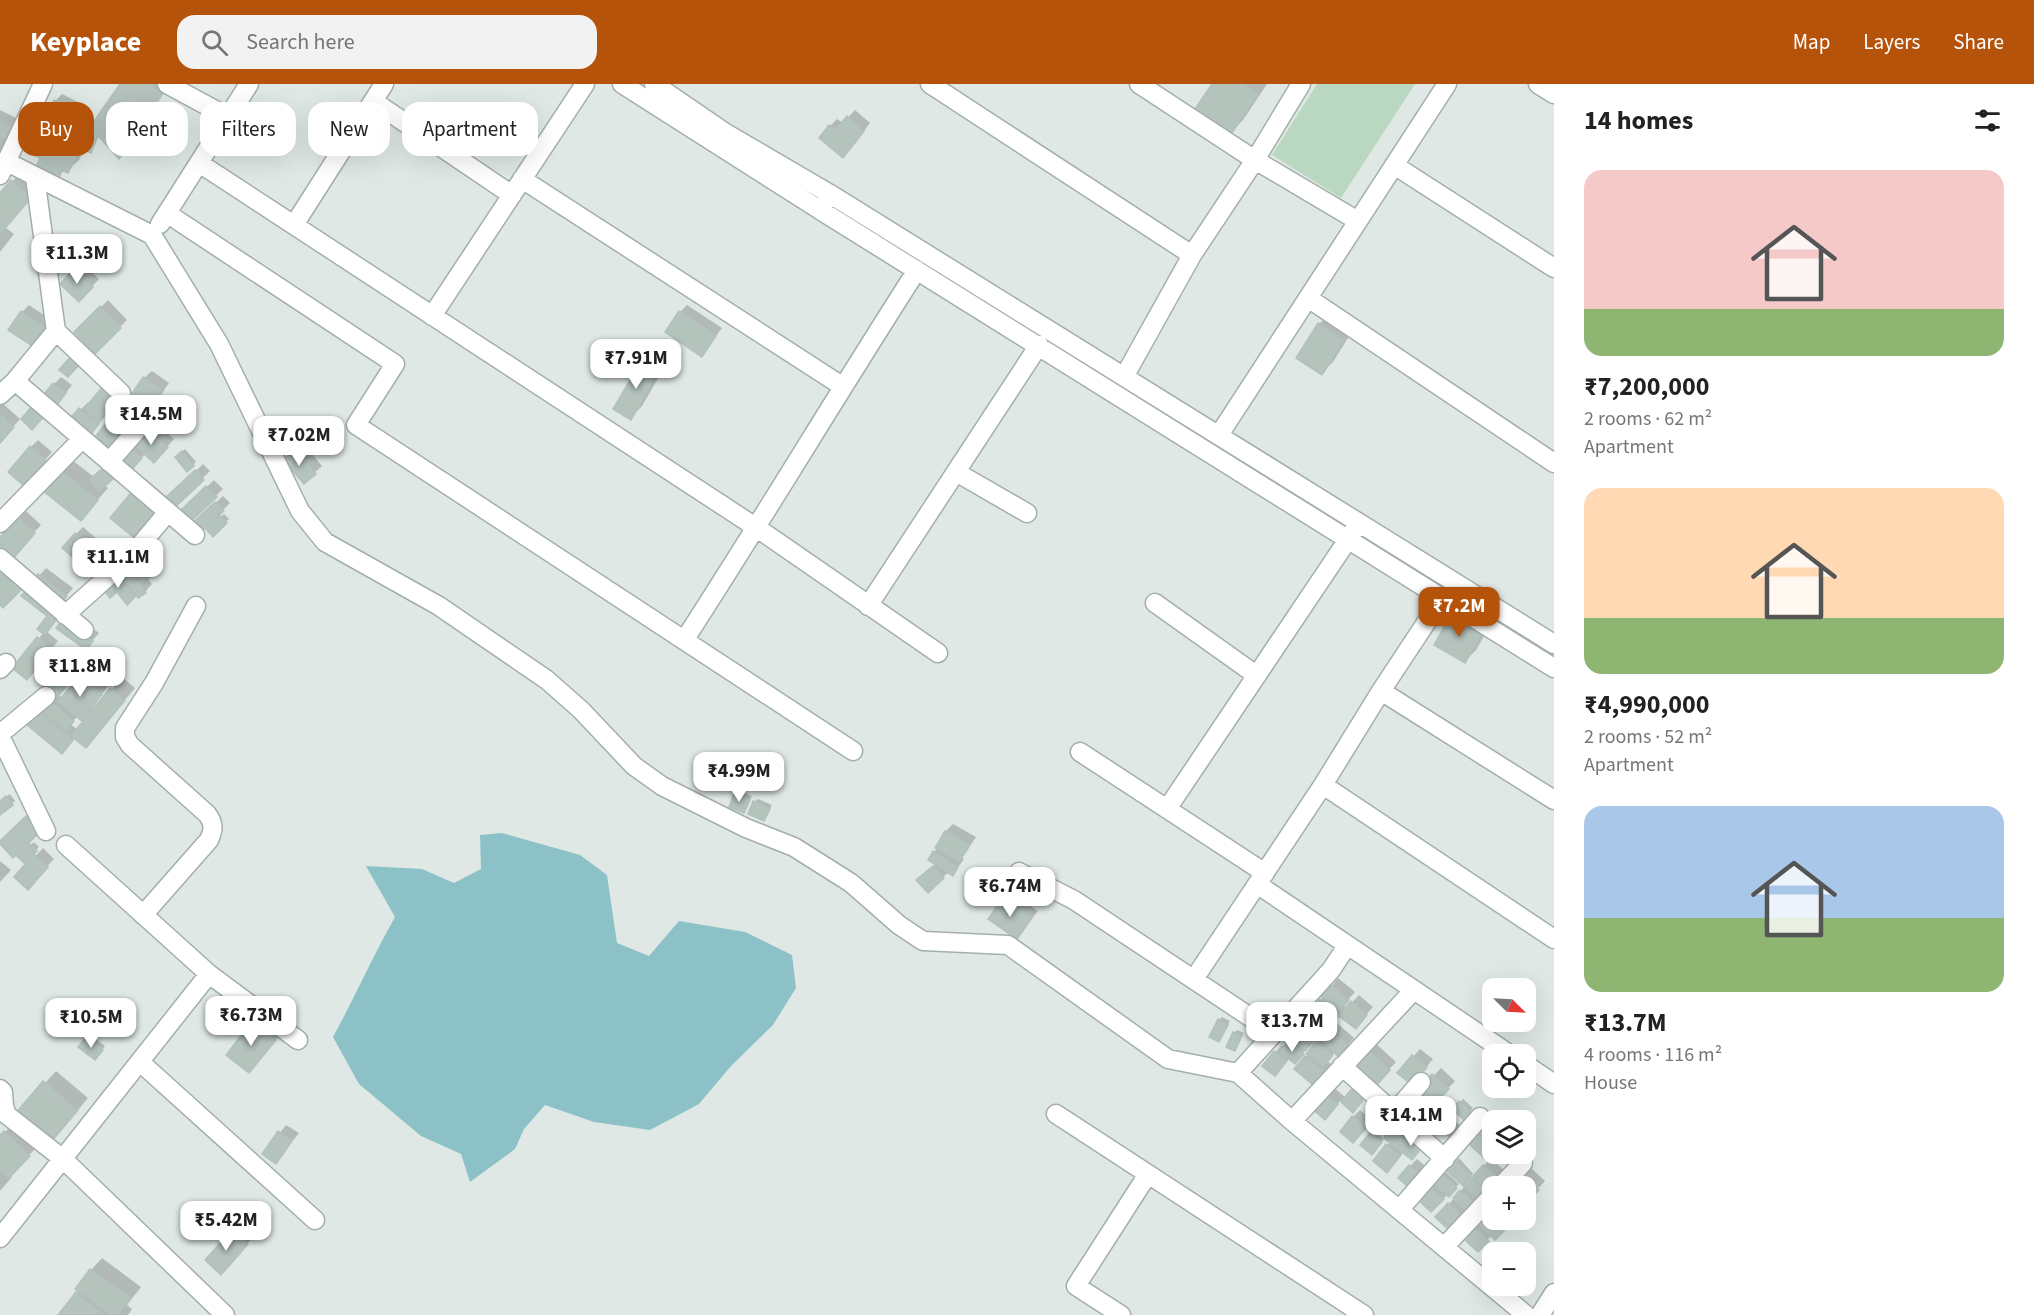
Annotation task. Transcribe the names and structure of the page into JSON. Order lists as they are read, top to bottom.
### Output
{
  "north": "bottom right",
  "page": {
    "header": "Keyplace",
    "search": "Search here",
    "nav": ["Map", "Layers", "Share"],
    "heading": "14 homes",
    "chip": [
      "Buy",
      "Rent",
      "Filters",
      "New",
      "Apartment"
    ],
    "list": [
      {
        "name": "₹7,200,000",
        "note": "2 rooms · 62 m² · Apartment"
      },
      {
        "name": "₹4,990,000",
        "note": "2 rooms · 52 m² · Apartment"
      },
      {
        "name": "₹13.7M",
        "note": "4 rooms · 116 m² · House"
      }
    ],
    "price": [
      "₹11.3M",
      "₹7.91M",
      "₹14.5M",
      "₹7.02M",
      "₹11.1M",
      "₹7.2M",
      "₹11.8M",
      "₹4.99M",
      "₹6.74M",
      "₹6.73M",
      "₹10.5M",
      "₹13.7M",
      "₹14.1M",
      "₹5.42M"
    ],
    "map_buttons": ["+", "−"]
  }
}
